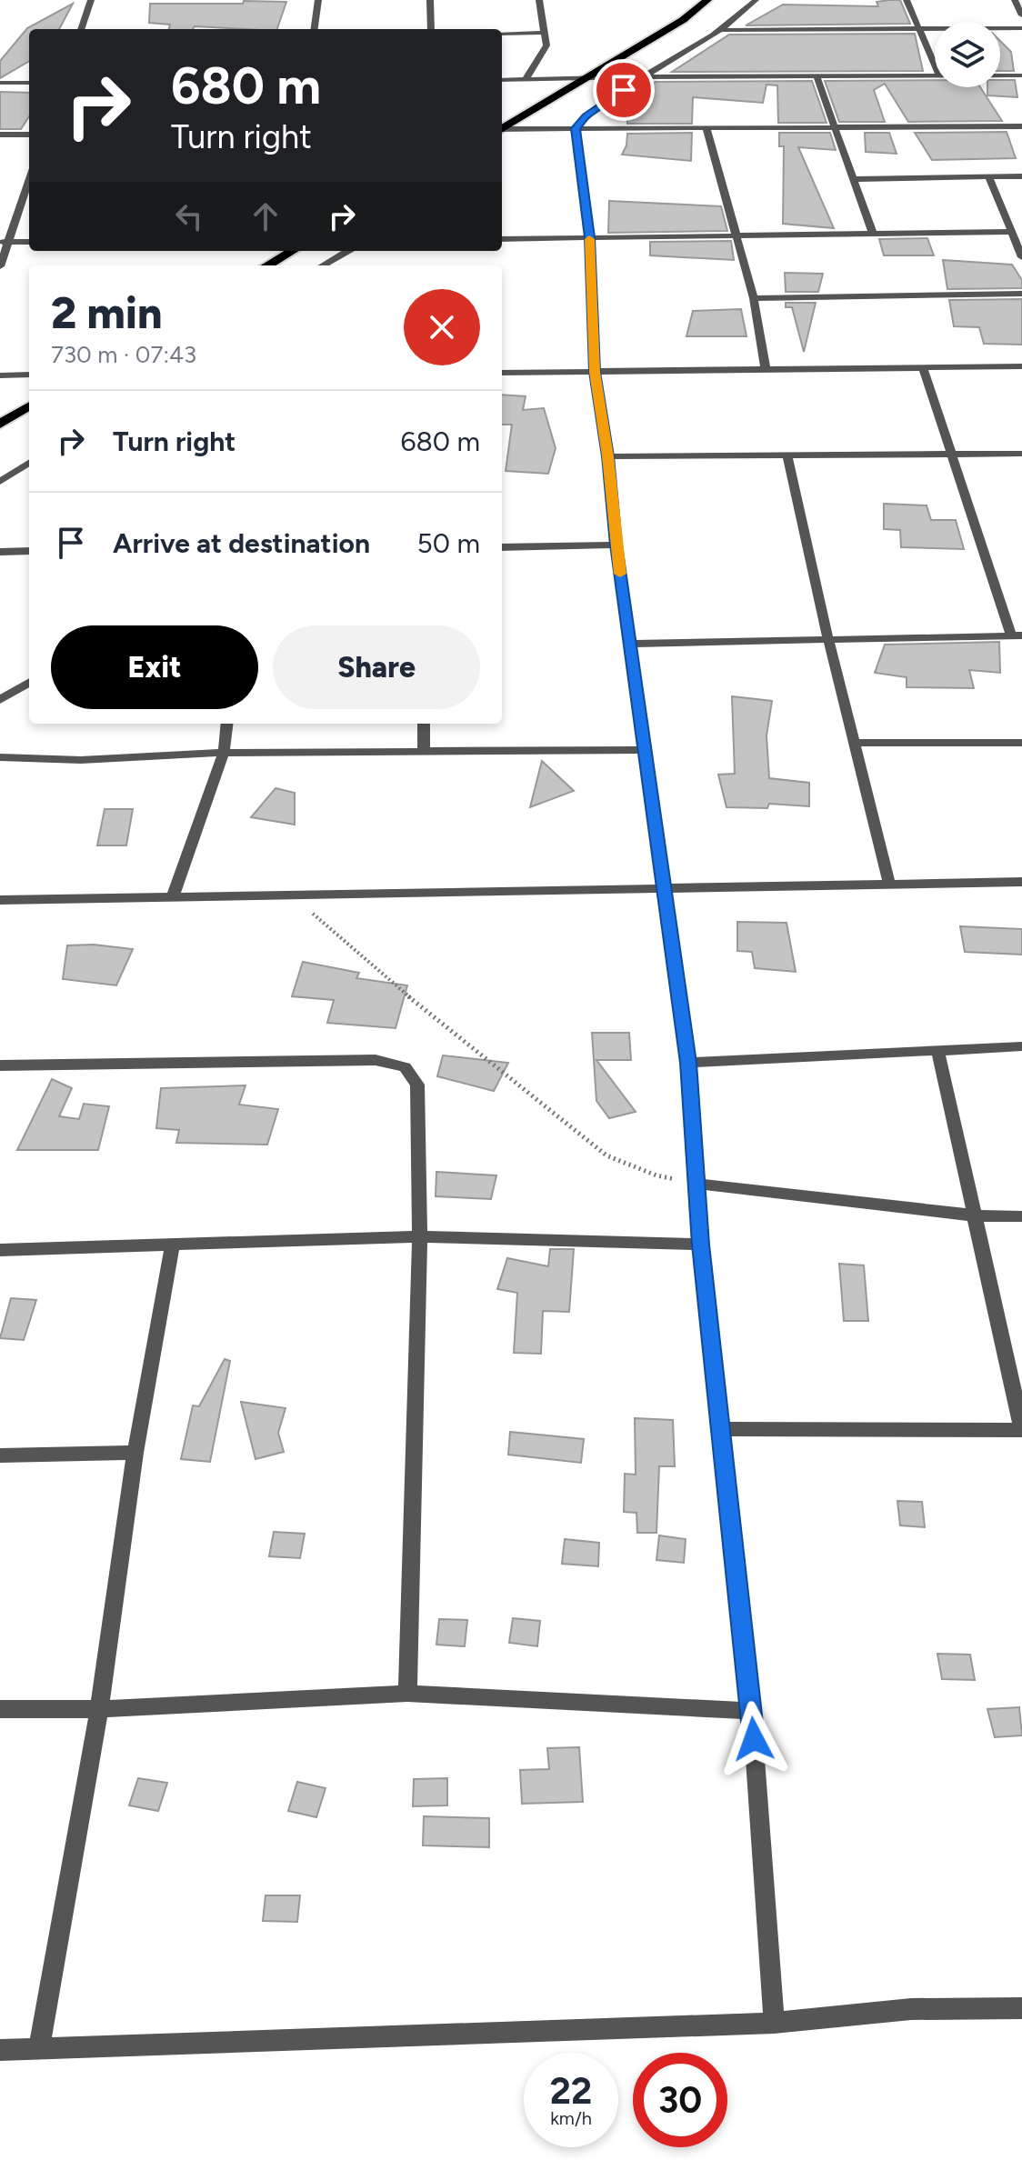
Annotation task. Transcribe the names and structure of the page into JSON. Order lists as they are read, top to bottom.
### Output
{
  "page": {
    "turn": ["680 m", "Turn right"],
    "heading": ["2 min", "730 m · 07:43"],
    "list": [
      {
        "name": "Turn right",
        "value": "680 m"
      },
      {
        "name": "Arrive at destination",
        "value": "50 m"
      }
    ],
    "buttons": ["Exit", "Share"],
    "speed": "22 km/h",
    "limit": "30"
  }
}
